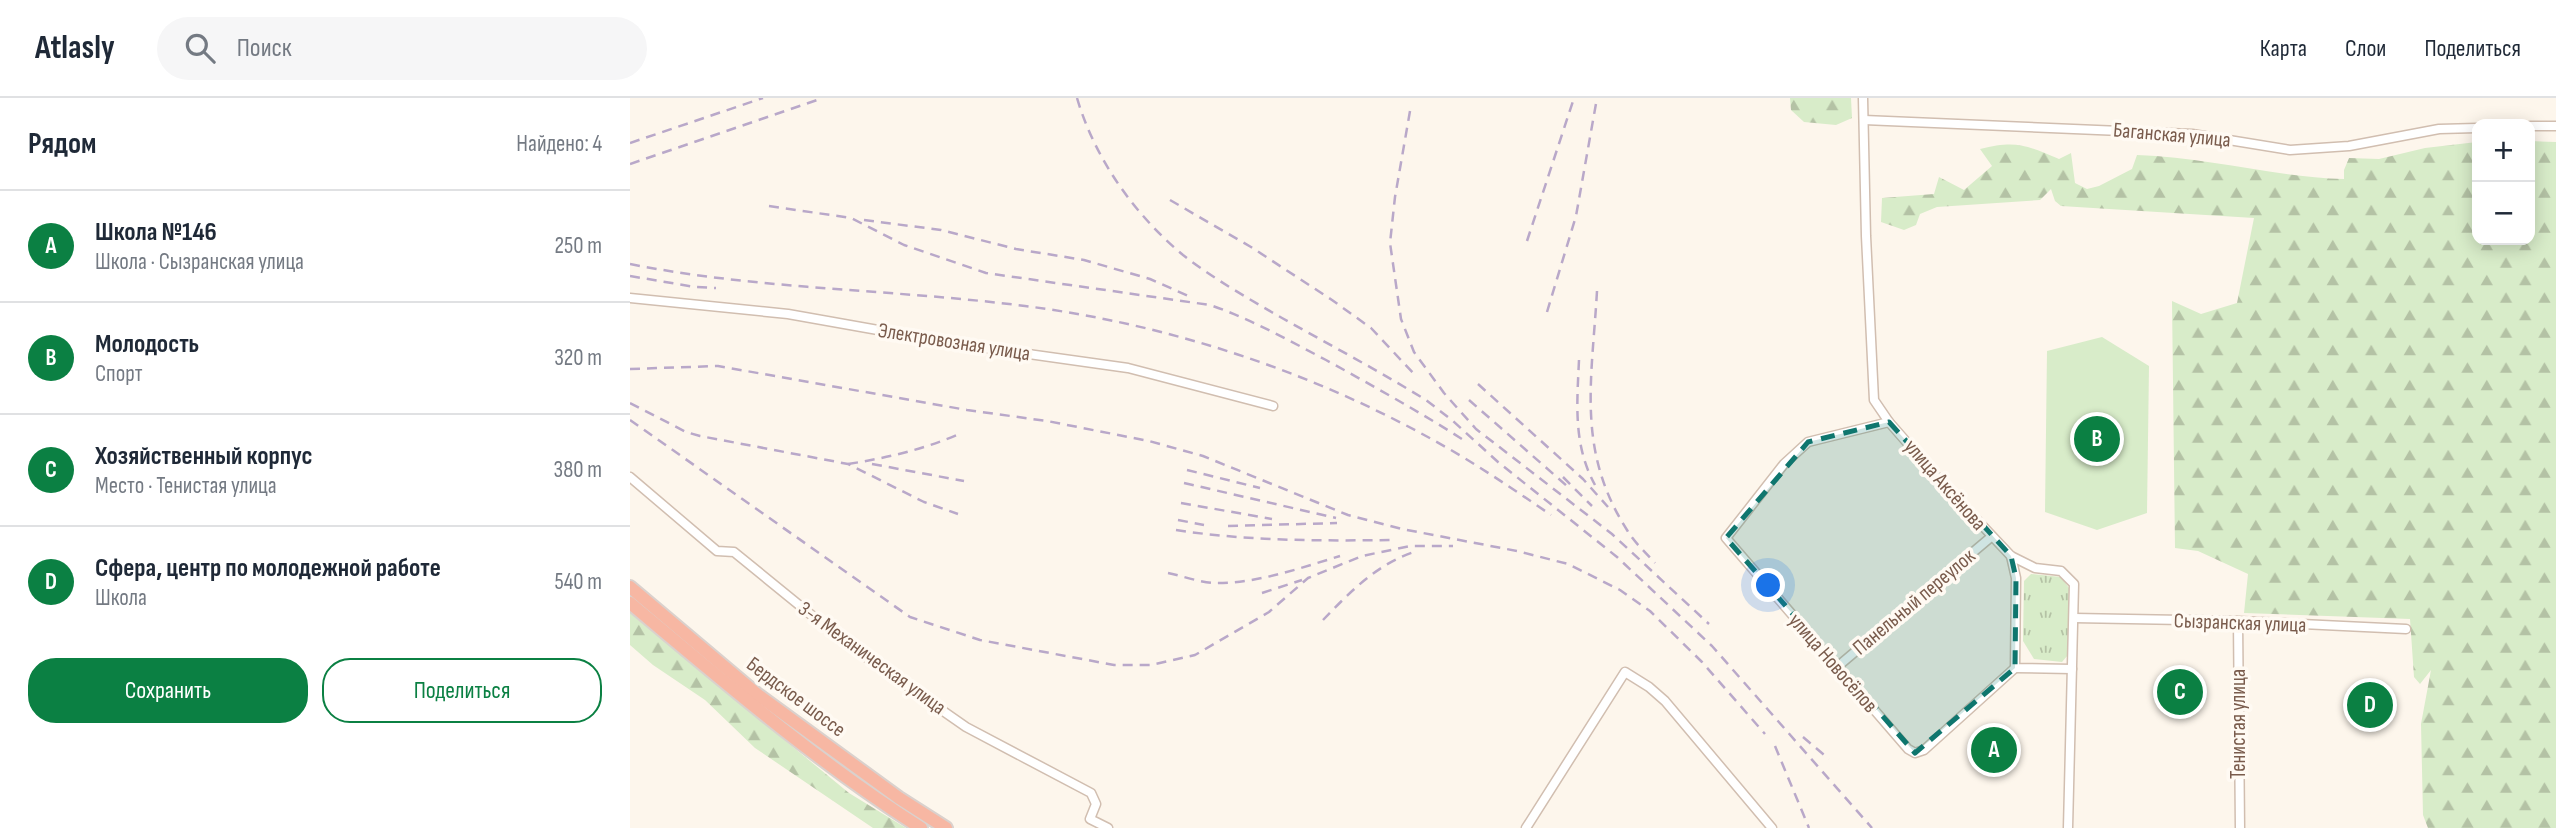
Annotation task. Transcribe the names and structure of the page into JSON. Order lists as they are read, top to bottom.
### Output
{
  "streets": {
    "highway": ["Бердское шоссе"],
    "street": [
      "Баганская улица",
      "Электровозная улица",
      "улица Аксёнова",
      "Панельный переулок",
      "Сызранская улица",
      "3-я Механическая улица",
      "улица Новосёлов",
      "Тенистая улица"
    ]
  },
  "crossings": [
    ["Баганская улица", "улица Аксёнова"],
    ["улица Аксёнова", "Панельный переулок"],
    ["улица Аксёнова", "Сызранская улица"],
    ["улица Аксёнова", "улица Новосёлов"],
    ["Панельный переулок", "улица Новосёлов"],
    ["Сызранская улица", "Тенистая улица"]
  ],
  "page": {
    "header": "Atlasly",
    "search": "Поиск",
    "nav": ["Карта", "Слои", "Поделиться"],
    "heading": ["Рядом", "Найдено: 4"],
    "map_buttons": ["+", "−"],
    "list": [
      {
        "mark": "A",
        "name": "Школа №146",
        "note": "Школа · Сызранская улица",
        "value": "250 m"
      },
      {
        "mark": "B",
        "name": "Молодость",
        "note": "Спорт",
        "value": "320 m"
      },
      {
        "mark": "C",
        "name": "Хозяйственный корпус",
        "note": "Место · Тенистая улица",
        "value": "380 m"
      },
      {
        "mark": "D",
        "name": "Сфера, центр по молодежной работе",
        "note": "Школа",
        "value": "540 m"
      }
    ],
    "pins": [
      "B",
      "C",
      "D",
      "A"
    ],
    "buttons": ["Сохранить", "Поделиться"]
  }
}
